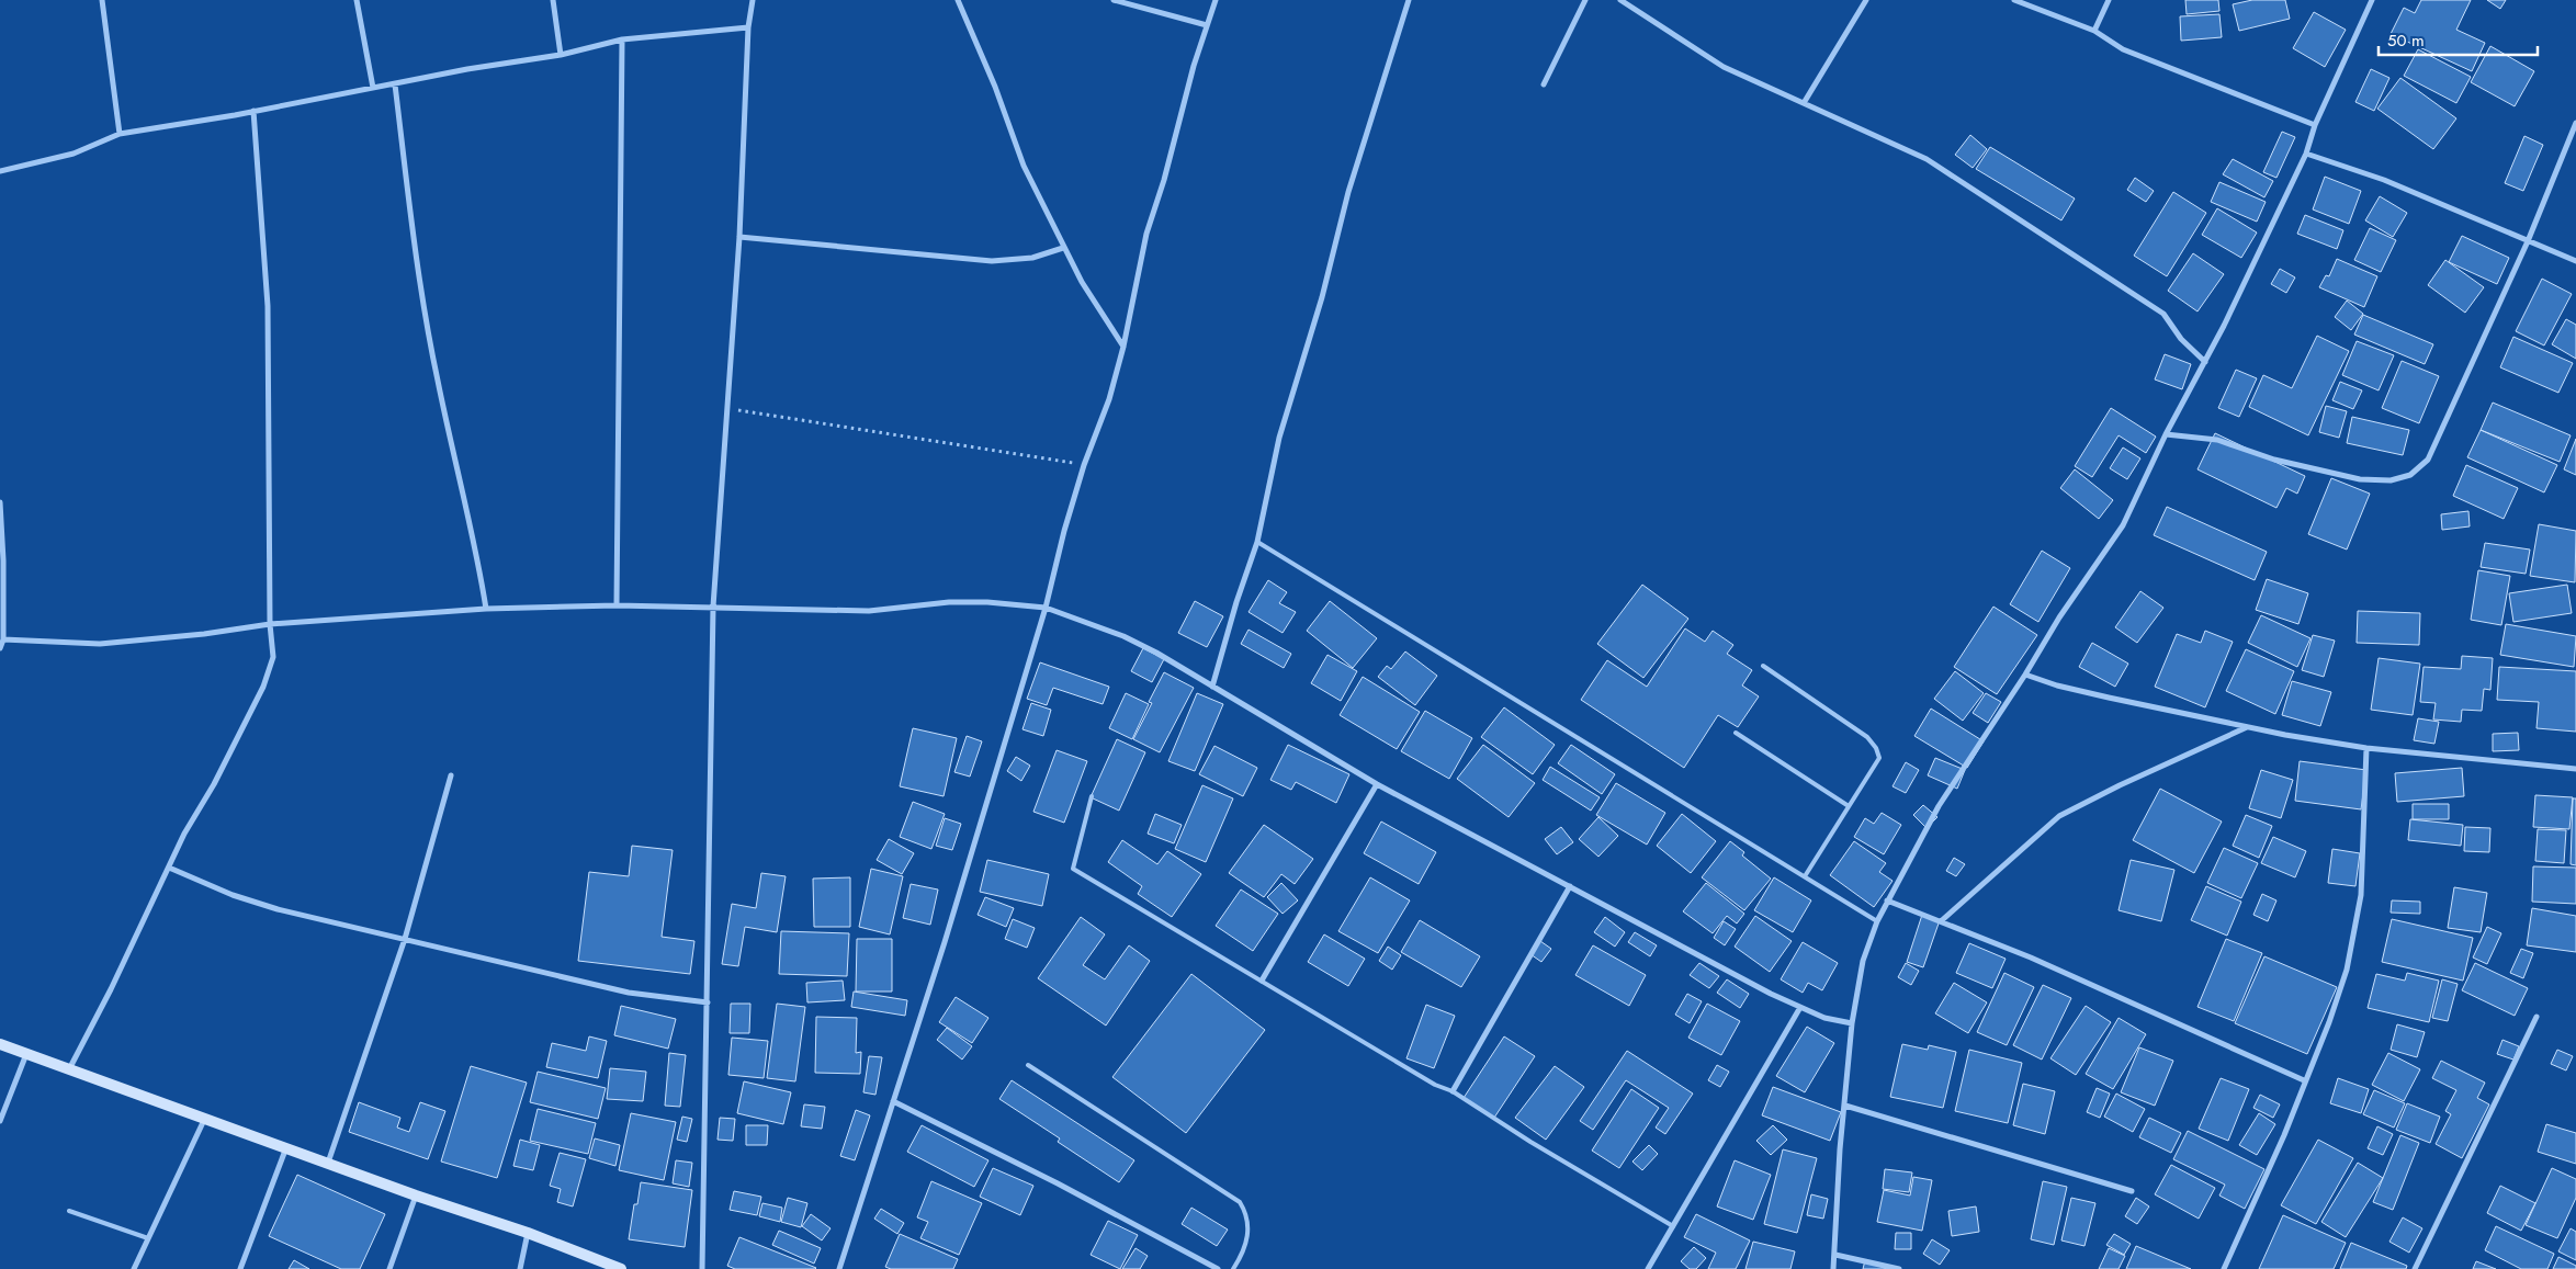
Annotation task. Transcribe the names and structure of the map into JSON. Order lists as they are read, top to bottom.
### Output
{
  "scale_bar": "50 m"
}
